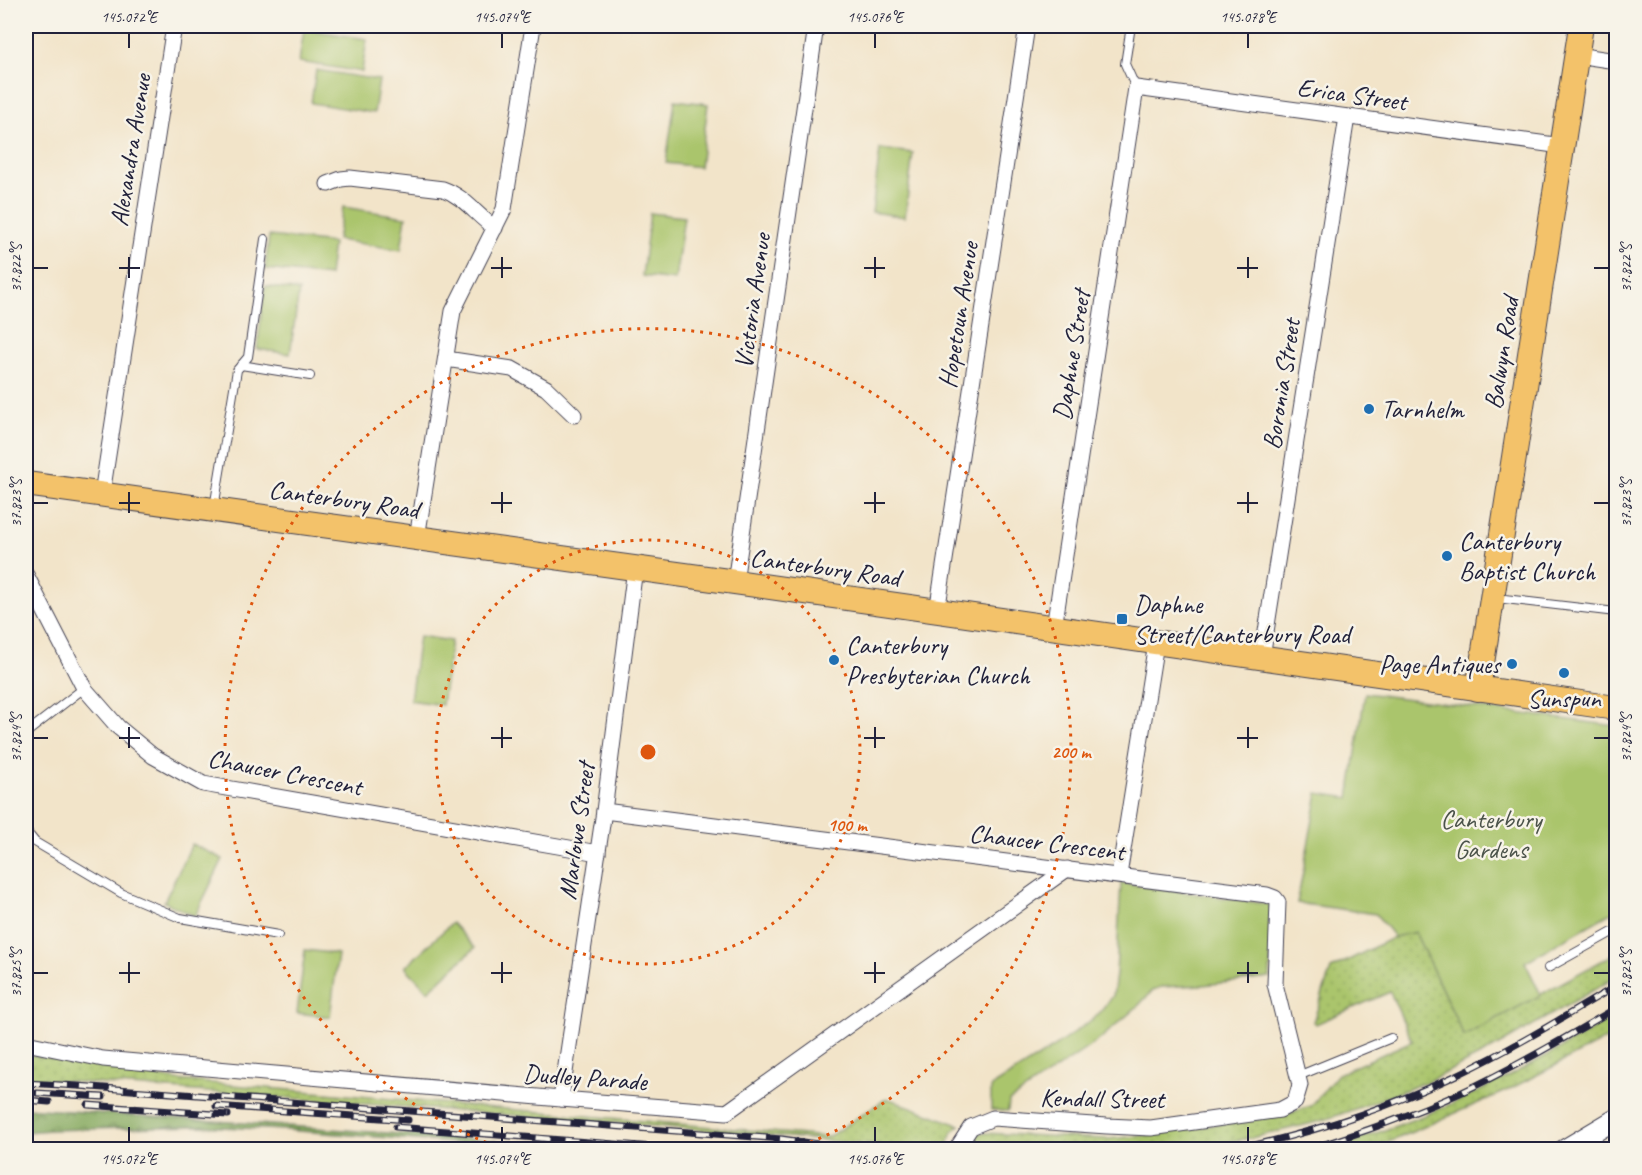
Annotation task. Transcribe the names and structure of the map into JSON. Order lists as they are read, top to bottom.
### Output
{
  "streets": {
    "main road": ["Balwyn Road", "Canterbury Road"],
    "street": [
      "Erica Street",
      "Alexandra Avenue",
      "Victoria Avenue",
      "Hopetoun Avenue",
      "Daphne Street",
      "Boronia Street",
      "Chaucer Crescent",
      "Marlowe Street",
      "Dudley Parade",
      "Kendall Street"
    ]
  },
  "crossings": [
    ["Erica Street", "Balwyn Road"],
    ["Erica Street", "Daphne Street"],
    ["Erica Street", "Boronia Street"],
    ["Alexandra Avenue", "Canterbury Road"],
    ["Victoria Avenue", "Canterbury Road"],
    ["Hopetoun Avenue", "Canterbury Road"],
    ["Balwyn Road", "Canterbury Road"],
    ["Daphne Street", "Canterbury Road"],
    ["Boronia Street", "Canterbury Road"],
    ["Canterbury Road", "Marlowe Street"],
    ["Chaucer Crescent", "Marlowe Street"],
    ["Chaucer Crescent", "Dudley Parade"],
    ["Chaucer Crescent", "Kendall Street"],
    ["Marlowe Street", "Dudley Parade"]
  ],
  "parks": ["Canterbury Gardens"],
  "places": {
    "other": [
      "Tarnhelm",
      "Canterbury Baptist Church",
      "Canterbury Presbyterian Church",
      "Page Antiques",
      "Sunspun"
    ],
    "transit": ["Daphne Street/Canterbury Road"]
  },
  "coordinates": [
    "145.072°E",
    "145.074°E",
    "145.076°E",
    "145.078°E",
    "37.822°S",
    "37.823°S",
    "37.824°S",
    "37.825°S"
  ],
  "rings": ["200 m", "100 m"]
}
